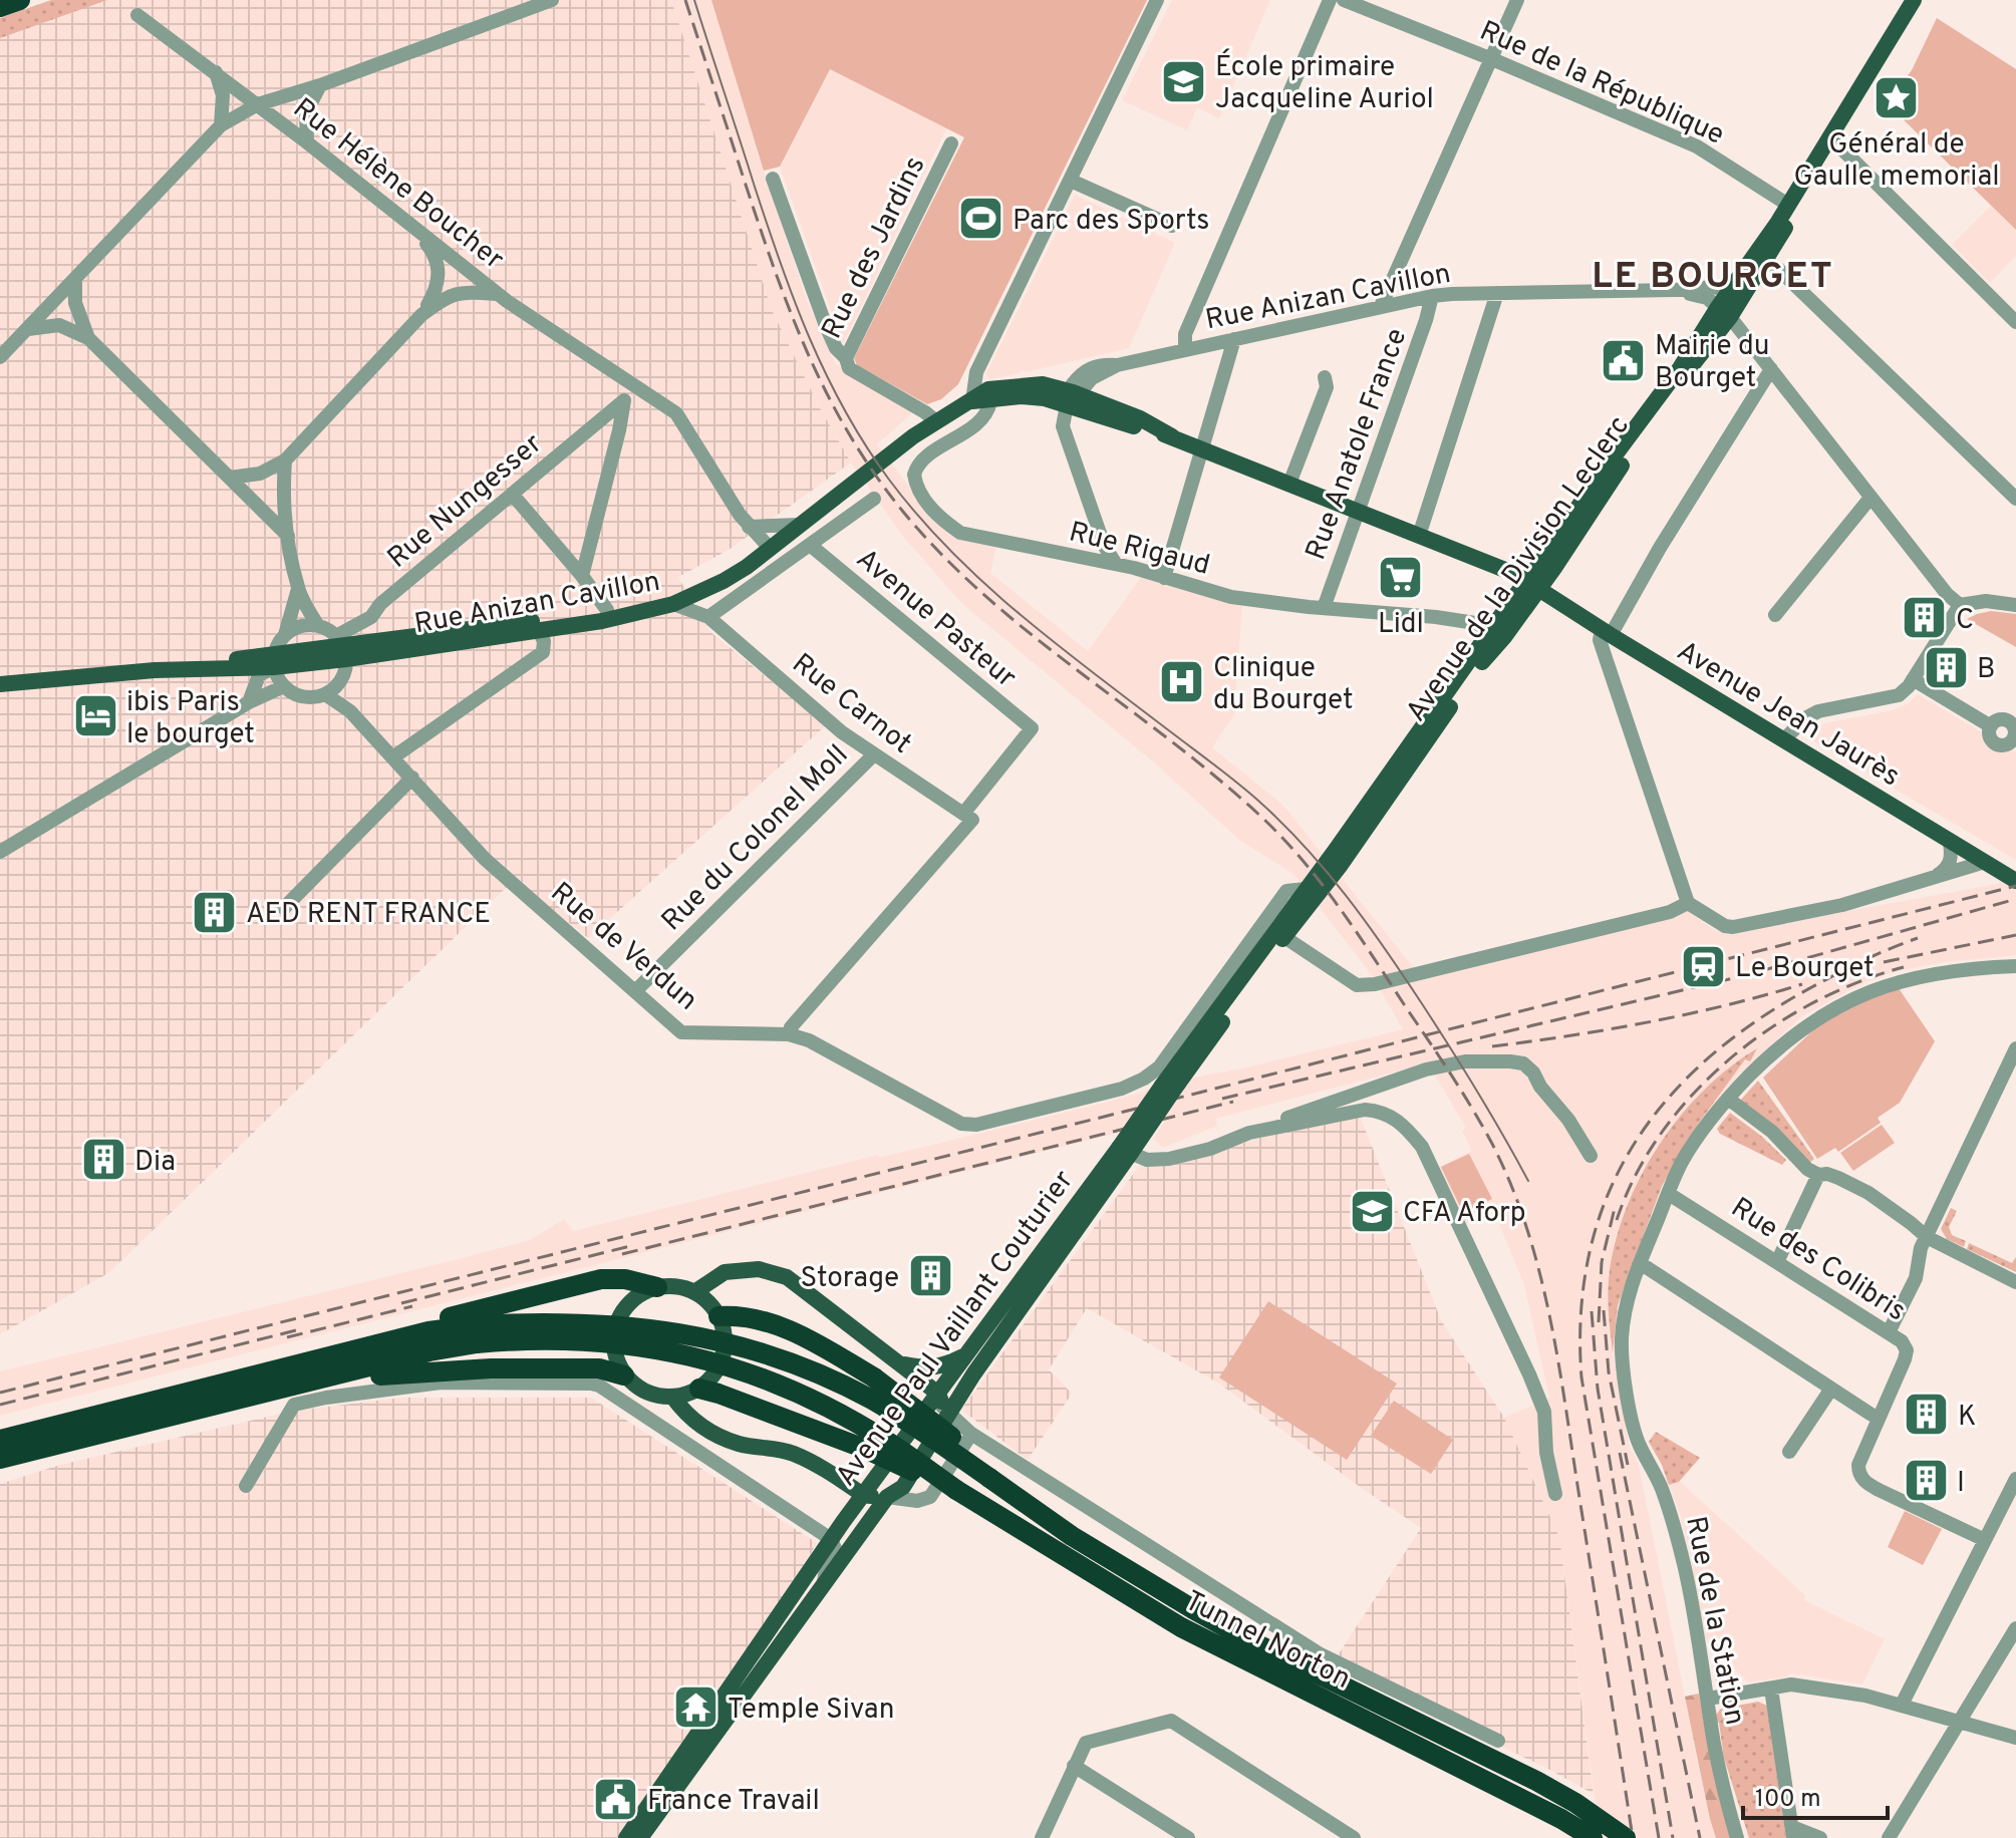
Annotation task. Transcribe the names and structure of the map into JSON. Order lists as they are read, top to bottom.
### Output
{
  "streets": {
    "highway": ["Tunnel Norton"],
    "main road": [
      "Rue Anizan Cavillon",
      "Avenue de la Division Leclerc",
      "Avenue Jean Jaurès",
      "Avenue Paul Vaillant Couturier"
    ],
    "street": [
      "Rue de la République",
      "Rue Hélène Boucher",
      "Rue des Jardins",
      "Rue Anatole France",
      "Rue Nungesser",
      "Rue Rigaud",
      "Avenue Pasteur",
      "Rue Carnot",
      "Rue du Colonel Moll",
      "Rue de Verdun",
      "Rue des Colibris",
      "Rue de la Station"
    ]
  },
  "crossings": [
    ["Rue de la République", "Avenue de la Division Leclerc"],
    ["Rue Hélène Boucher", "Rue Anizan Cavillon"],
    ["Rue des Jardins", "Rue Anizan Cavillon"],
    ["Rue Anizan Cavillon", "Rue Anatole France"],
    ["Rue Anizan Cavillon", "Rue Nungesser"],
    ["Rue Anizan Cavillon", "Rue Rigaud"],
    ["Rue Anizan Cavillon", "Avenue de la Division Leclerc"],
    ["Rue Anatole France", "Rue Rigaud"],
    ["Rue Rigaud", "Avenue de la Division Leclerc"],
    ["Avenue de la Division Leclerc", "Avenue Jean Jaurès"],
    ["Avenue de la Division Leclerc", "Rue de Verdun"],
    ["Avenue de la Division Leclerc", "Avenue Paul Vaillant Couturier"],
    ["Avenue Pasteur", "Rue Carnot"],
    ["Rue Carnot", "Rue du Colonel Moll"],
    ["Rue du Colonel Moll", "Rue de Verdun"],
    ["Rue des Colibris", "Rue de la Station"]
  ],
  "districts": ["LE BOURGET"],
  "places": {
    "school or university": ["École primaire Jacqueline Auriol", "CFA Aforp"],
    "place": ["Général de Gaulle memorial"],
    "sports": ["Parc des Sports"],
    "public building": ["Mairie du Bourget", "France Travail"],
    "supermarket": ["Lidl"],
    "building": [
      "C",
      "B",
      "AED RENT FRANCE",
      "Dia",
      "Storage",
      "K",
      "I"
    ],
    "hospital": ["Clinique du Bourget"],
    "hotel": ["ibis Paris le bourget"],
    "station": ["Le Bourget"],
    "temple": ["Temple Sivan"]
  },
  "scale_bar": "100 m"
}
